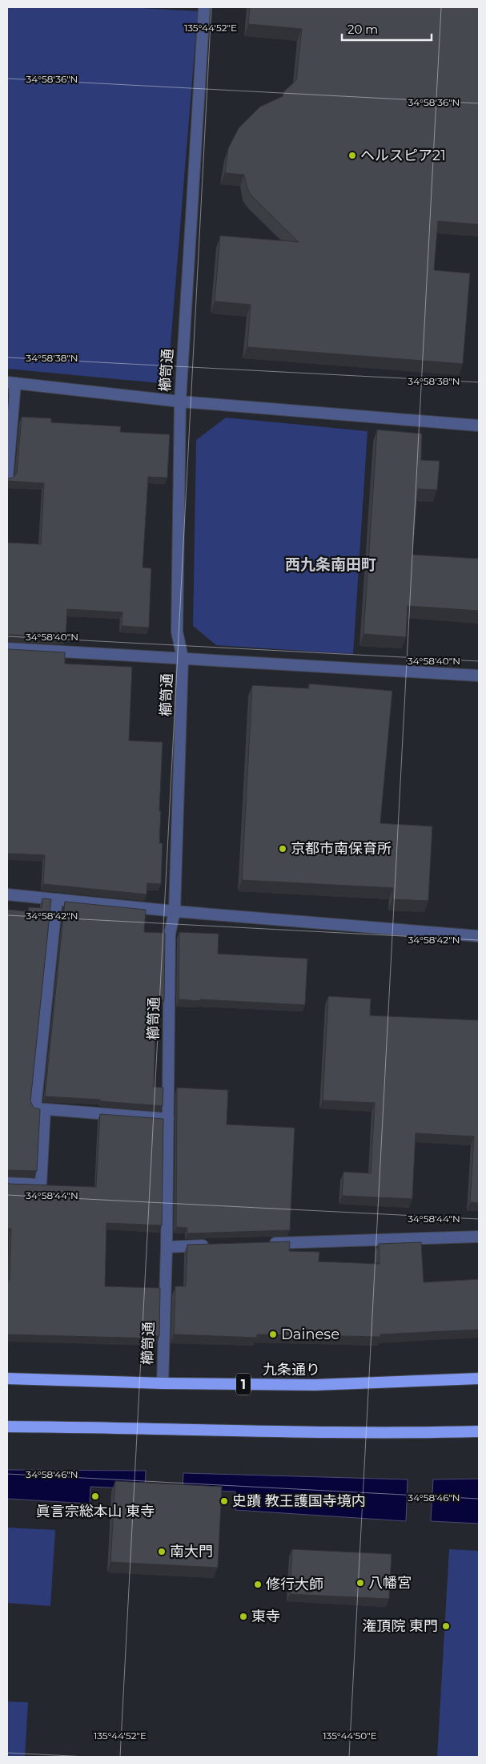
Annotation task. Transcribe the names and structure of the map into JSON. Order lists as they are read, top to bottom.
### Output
{
  "streets": {
    "highway": ["九条通り", "1"],
    "street": ["櫛笥通"]
  },
  "crossings": [
    ["櫛笥通", "九条通り"]
  ],
  "districts": ["西九条南田町"],
  "places": [
    "ヘルスピア21",
    "京都市南保育所",
    "Dainese",
    "眞言宗総本山 東寺",
    "史蹟 教王護国寺境内",
    "南大門",
    "八幡宮",
    "修行大師",
    "東寺",
    "潅頂院 東門"
  ],
  "scale_bar": "20 m",
  "coordinates": [
    "135°44'52\"E",
    "34°58'36\"N",
    "34°58'38\"N",
    "34°58'40\"N",
    "34°58'42\"N",
    "34°58'44\"N",
    "34°58'46\"N",
    "135°44'50\"E"
  ]
}
